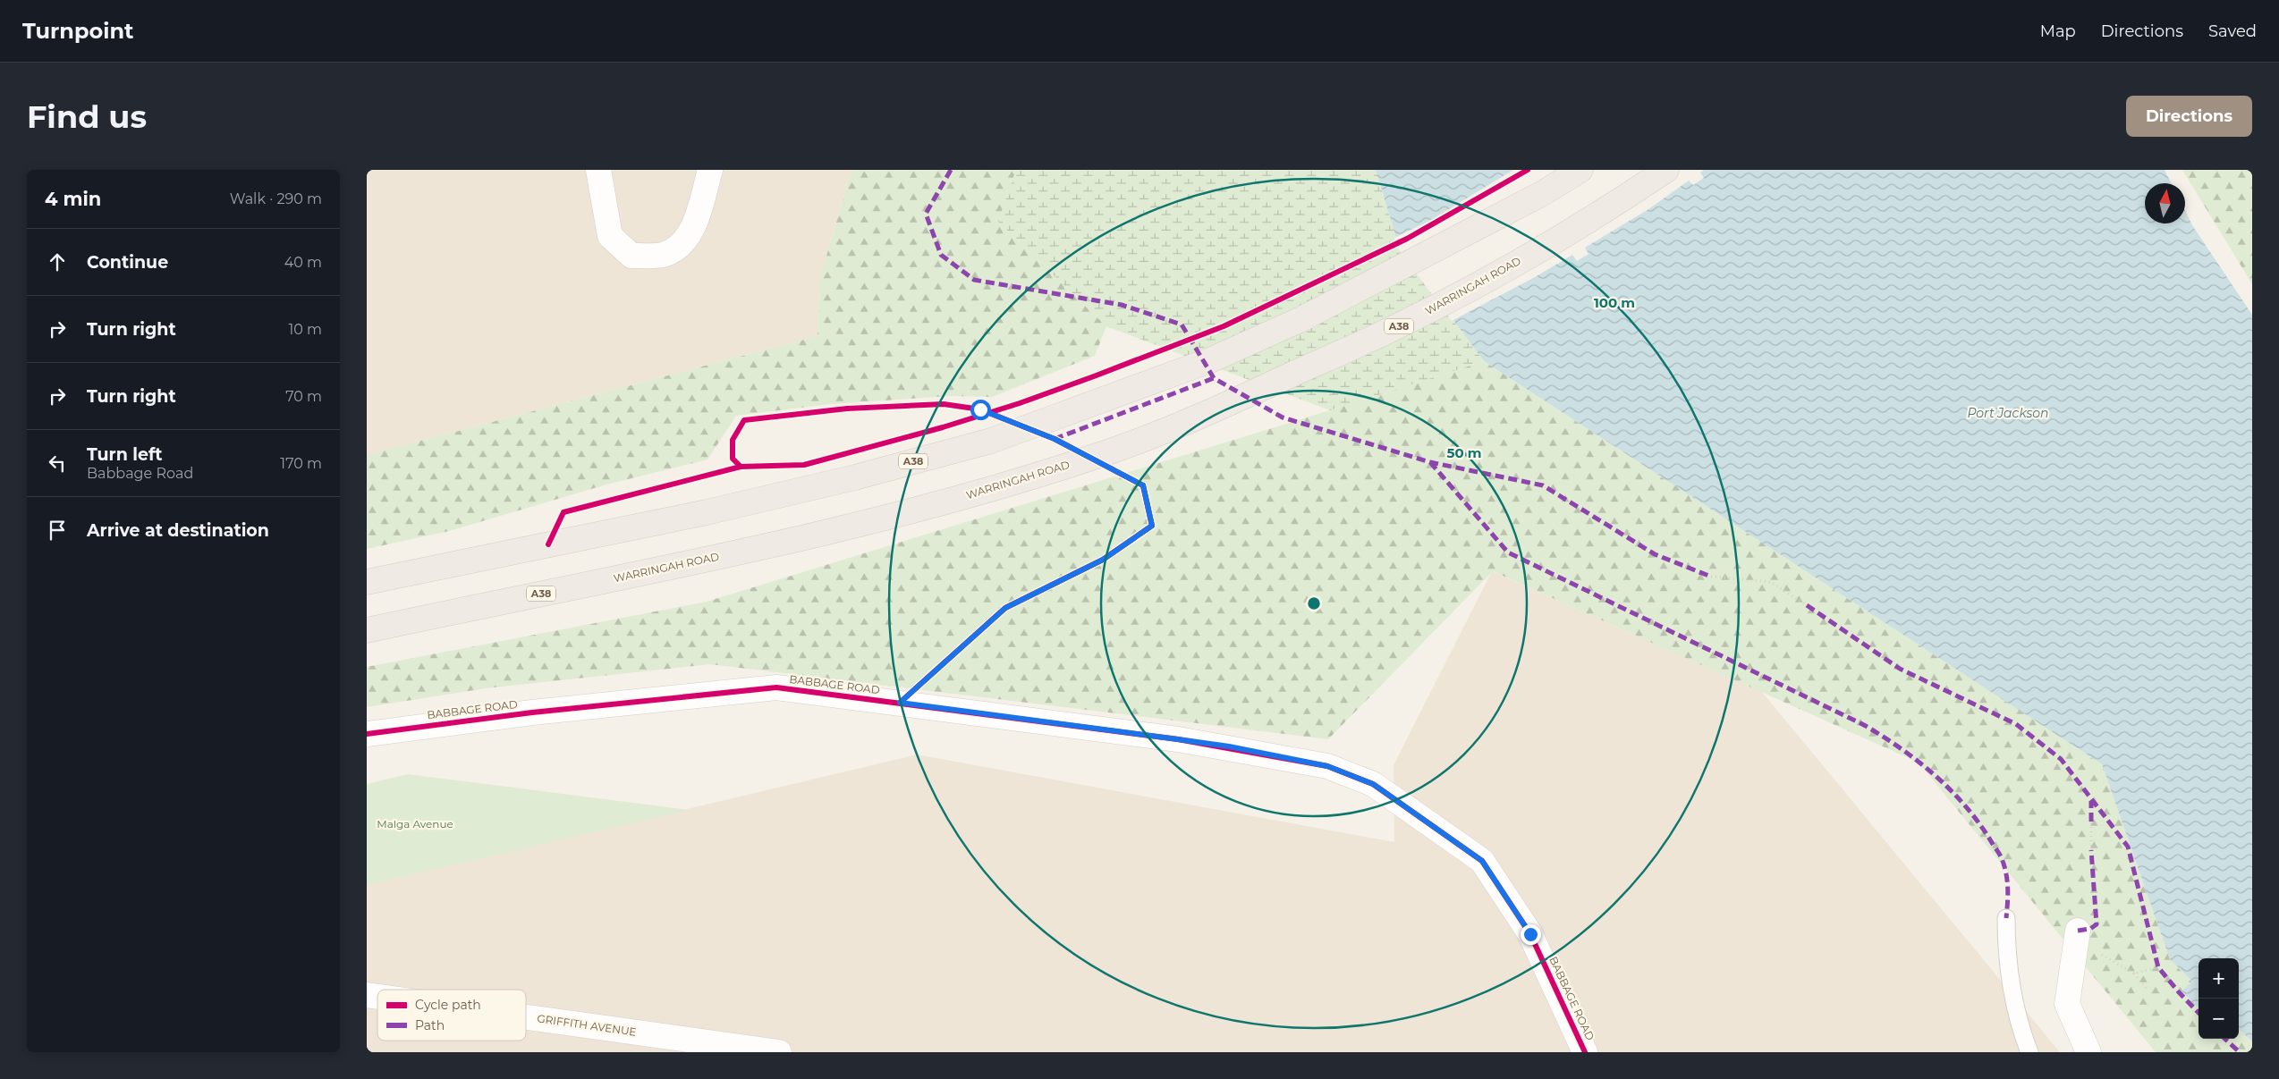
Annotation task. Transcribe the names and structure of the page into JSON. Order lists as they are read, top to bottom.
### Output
{
  "streets": {
    "highway": ["WARRINGAH ROAD", "A38"],
    "street": ["BABBAGE ROAD", "GRIFFITH AVENUE"]
  },
  "water": ["Port Jackson"],
  "parks": ["Malga Avenue"],
  "legend": ["Cycle path", "Path"],
  "north": "top",
  "page": {
    "header": "Turnpoint",
    "nav": ["Map", "Directions", "Saved"],
    "buttons": "Directions",
    "title": "Find us",
    "heading": ["4 min", "Walk · 290 m"],
    "list": [
      ["Continue", "40 m"],
      ["Turn right", "10 m"],
      ["Turn right", "70 m"],
      ["Turn left", "Babbage Road", "170 m"],
      "Arrive at destination"
    ],
    "map_buttons": ["+", "−"]
  },
  "rings": ["100 m", "50 m"]
}
